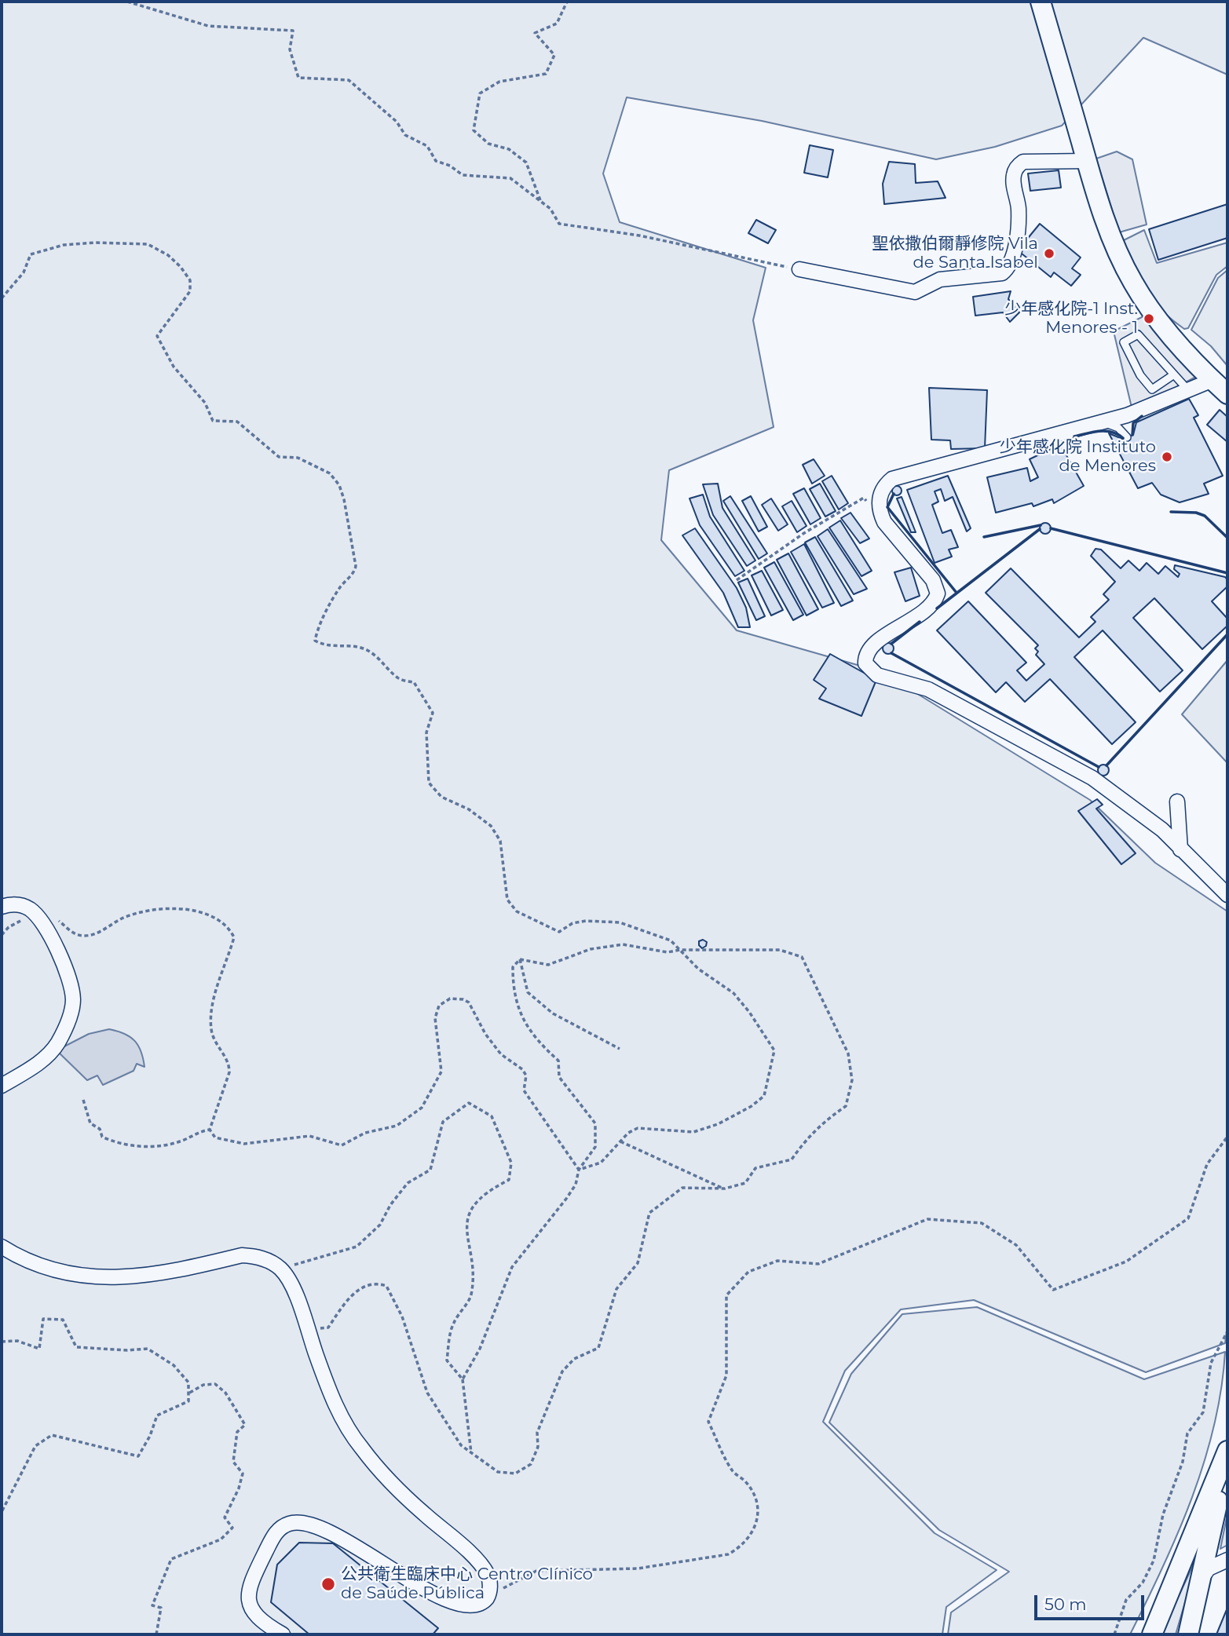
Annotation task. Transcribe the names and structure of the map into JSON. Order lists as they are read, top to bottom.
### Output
{
  "places": [
    "聖依撒伯爾靜修院 Vila de Santa Isabel",
    "少年感化院-1 Inst. Menores - 1",
    "少年感化院 Instituto de Menores",
    "公共衛生臨床中心 Centro Clínico de Saúde Pública"
  ],
  "scale_bar": "50 m"
}
